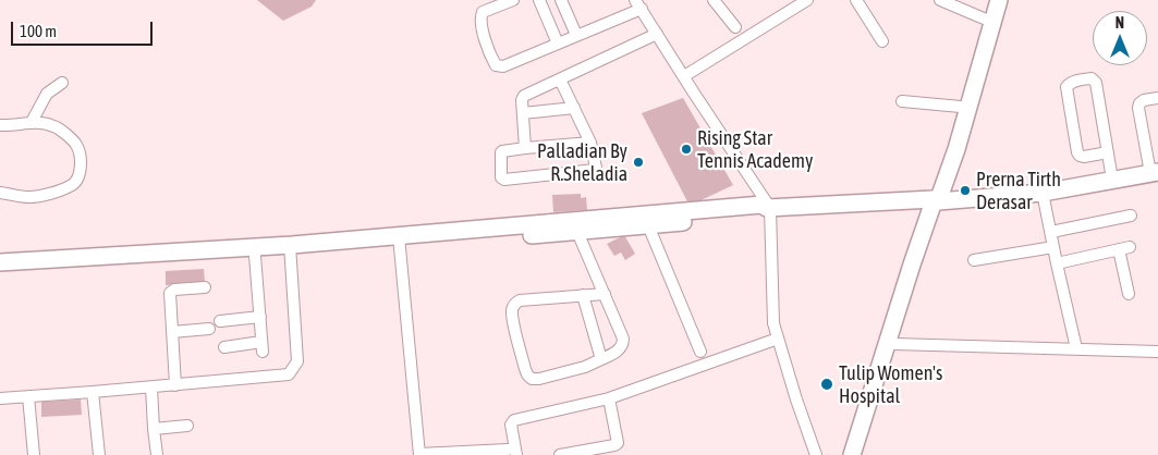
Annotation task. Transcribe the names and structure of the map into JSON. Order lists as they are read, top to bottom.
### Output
{
  "places": [
    "Rising Star Tennis Academy",
    "Palladian By R.Sheladia",
    "Prerna Tirth Derasar",
    "Tulip Women's Hospital"
  ],
  "scale_bar": "100 m",
  "north": "top"
}
